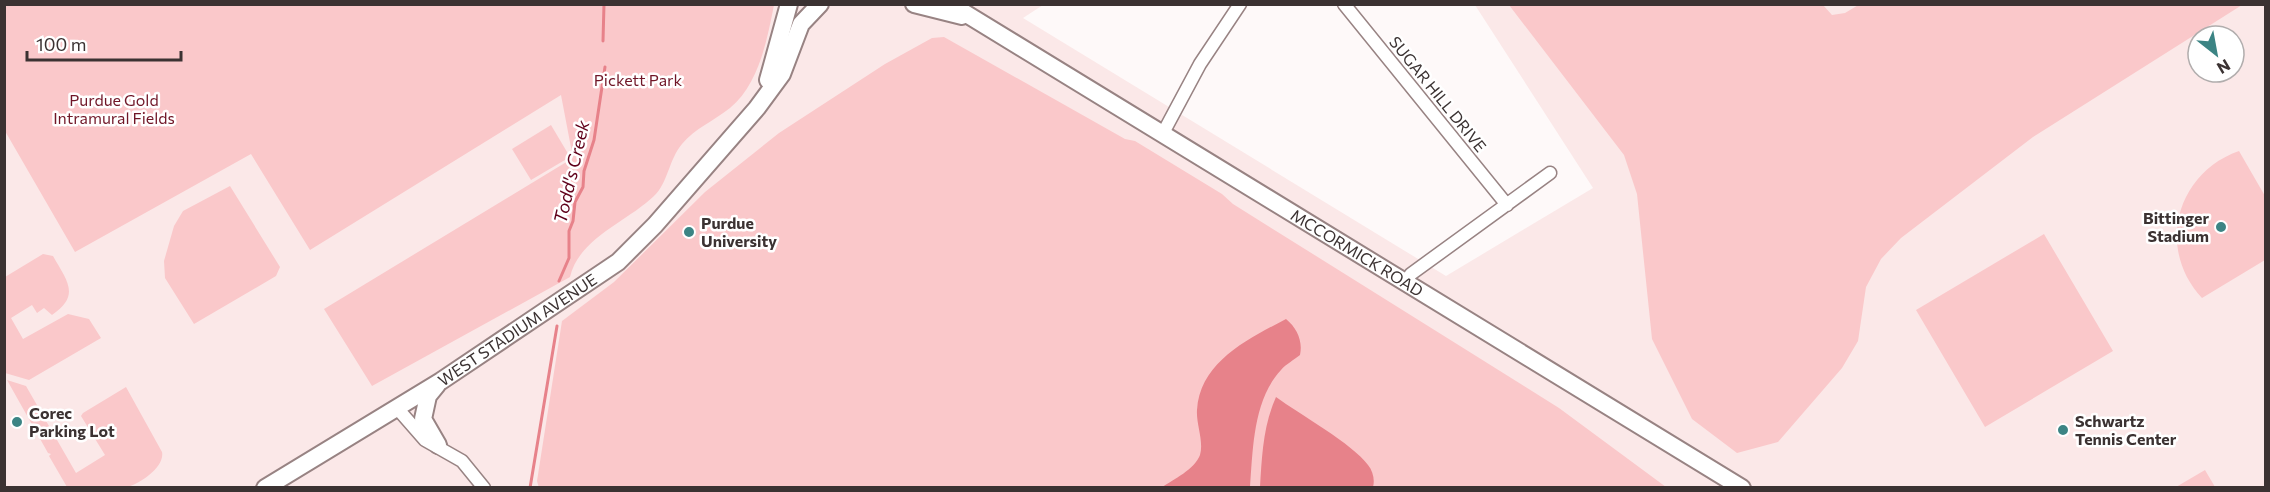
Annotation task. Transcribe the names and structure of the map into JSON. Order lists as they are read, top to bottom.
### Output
{
  "streets": {
    "street": ["SUGAR HILL DRIVE", "MCCORMICK ROAD", "WEST STADIUM AVENUE"]
  },
  "water": ["Todd's Creek"],
  "parks": ["Pickett Park", "Purdue Gold Intramural Fields"],
  "places": [
    "Bittinger Stadium",
    "Purdue University",
    "Corec Parking Lot",
    "Schwartz Tennis Center"
  ],
  "scale_bar": "100 m",
  "north": "bottom right"
}
